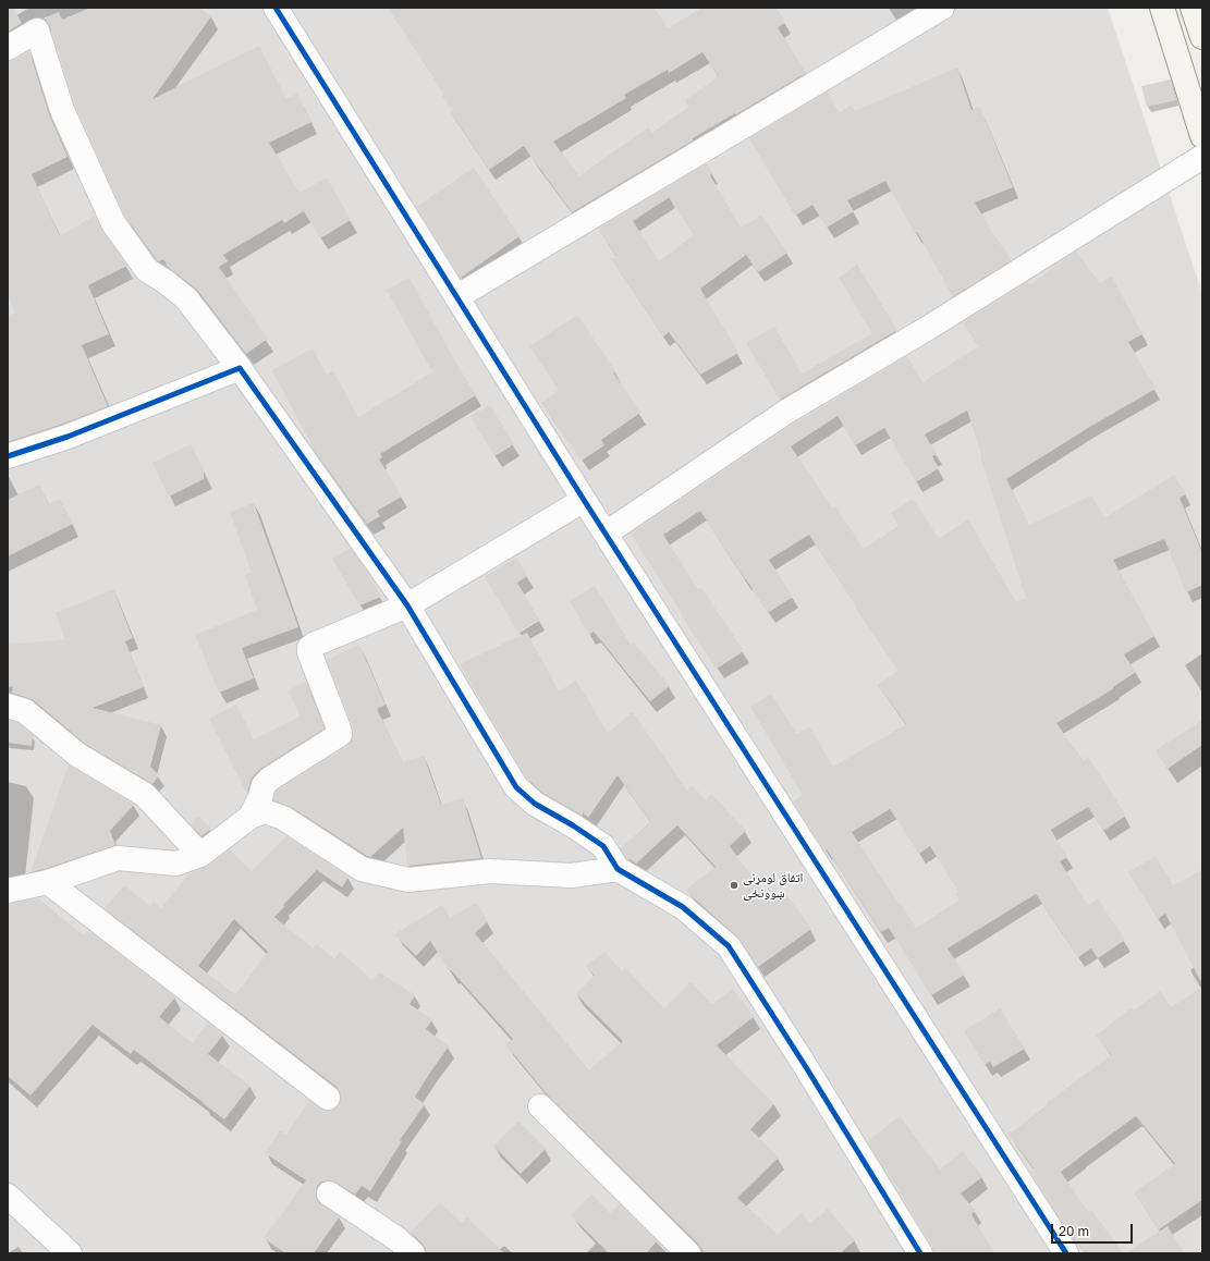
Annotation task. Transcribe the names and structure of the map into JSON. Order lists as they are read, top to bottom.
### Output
{
  "places": ["اتفاق لومړنی ښوونځی"],
  "scale_bar": "20 m"
}
